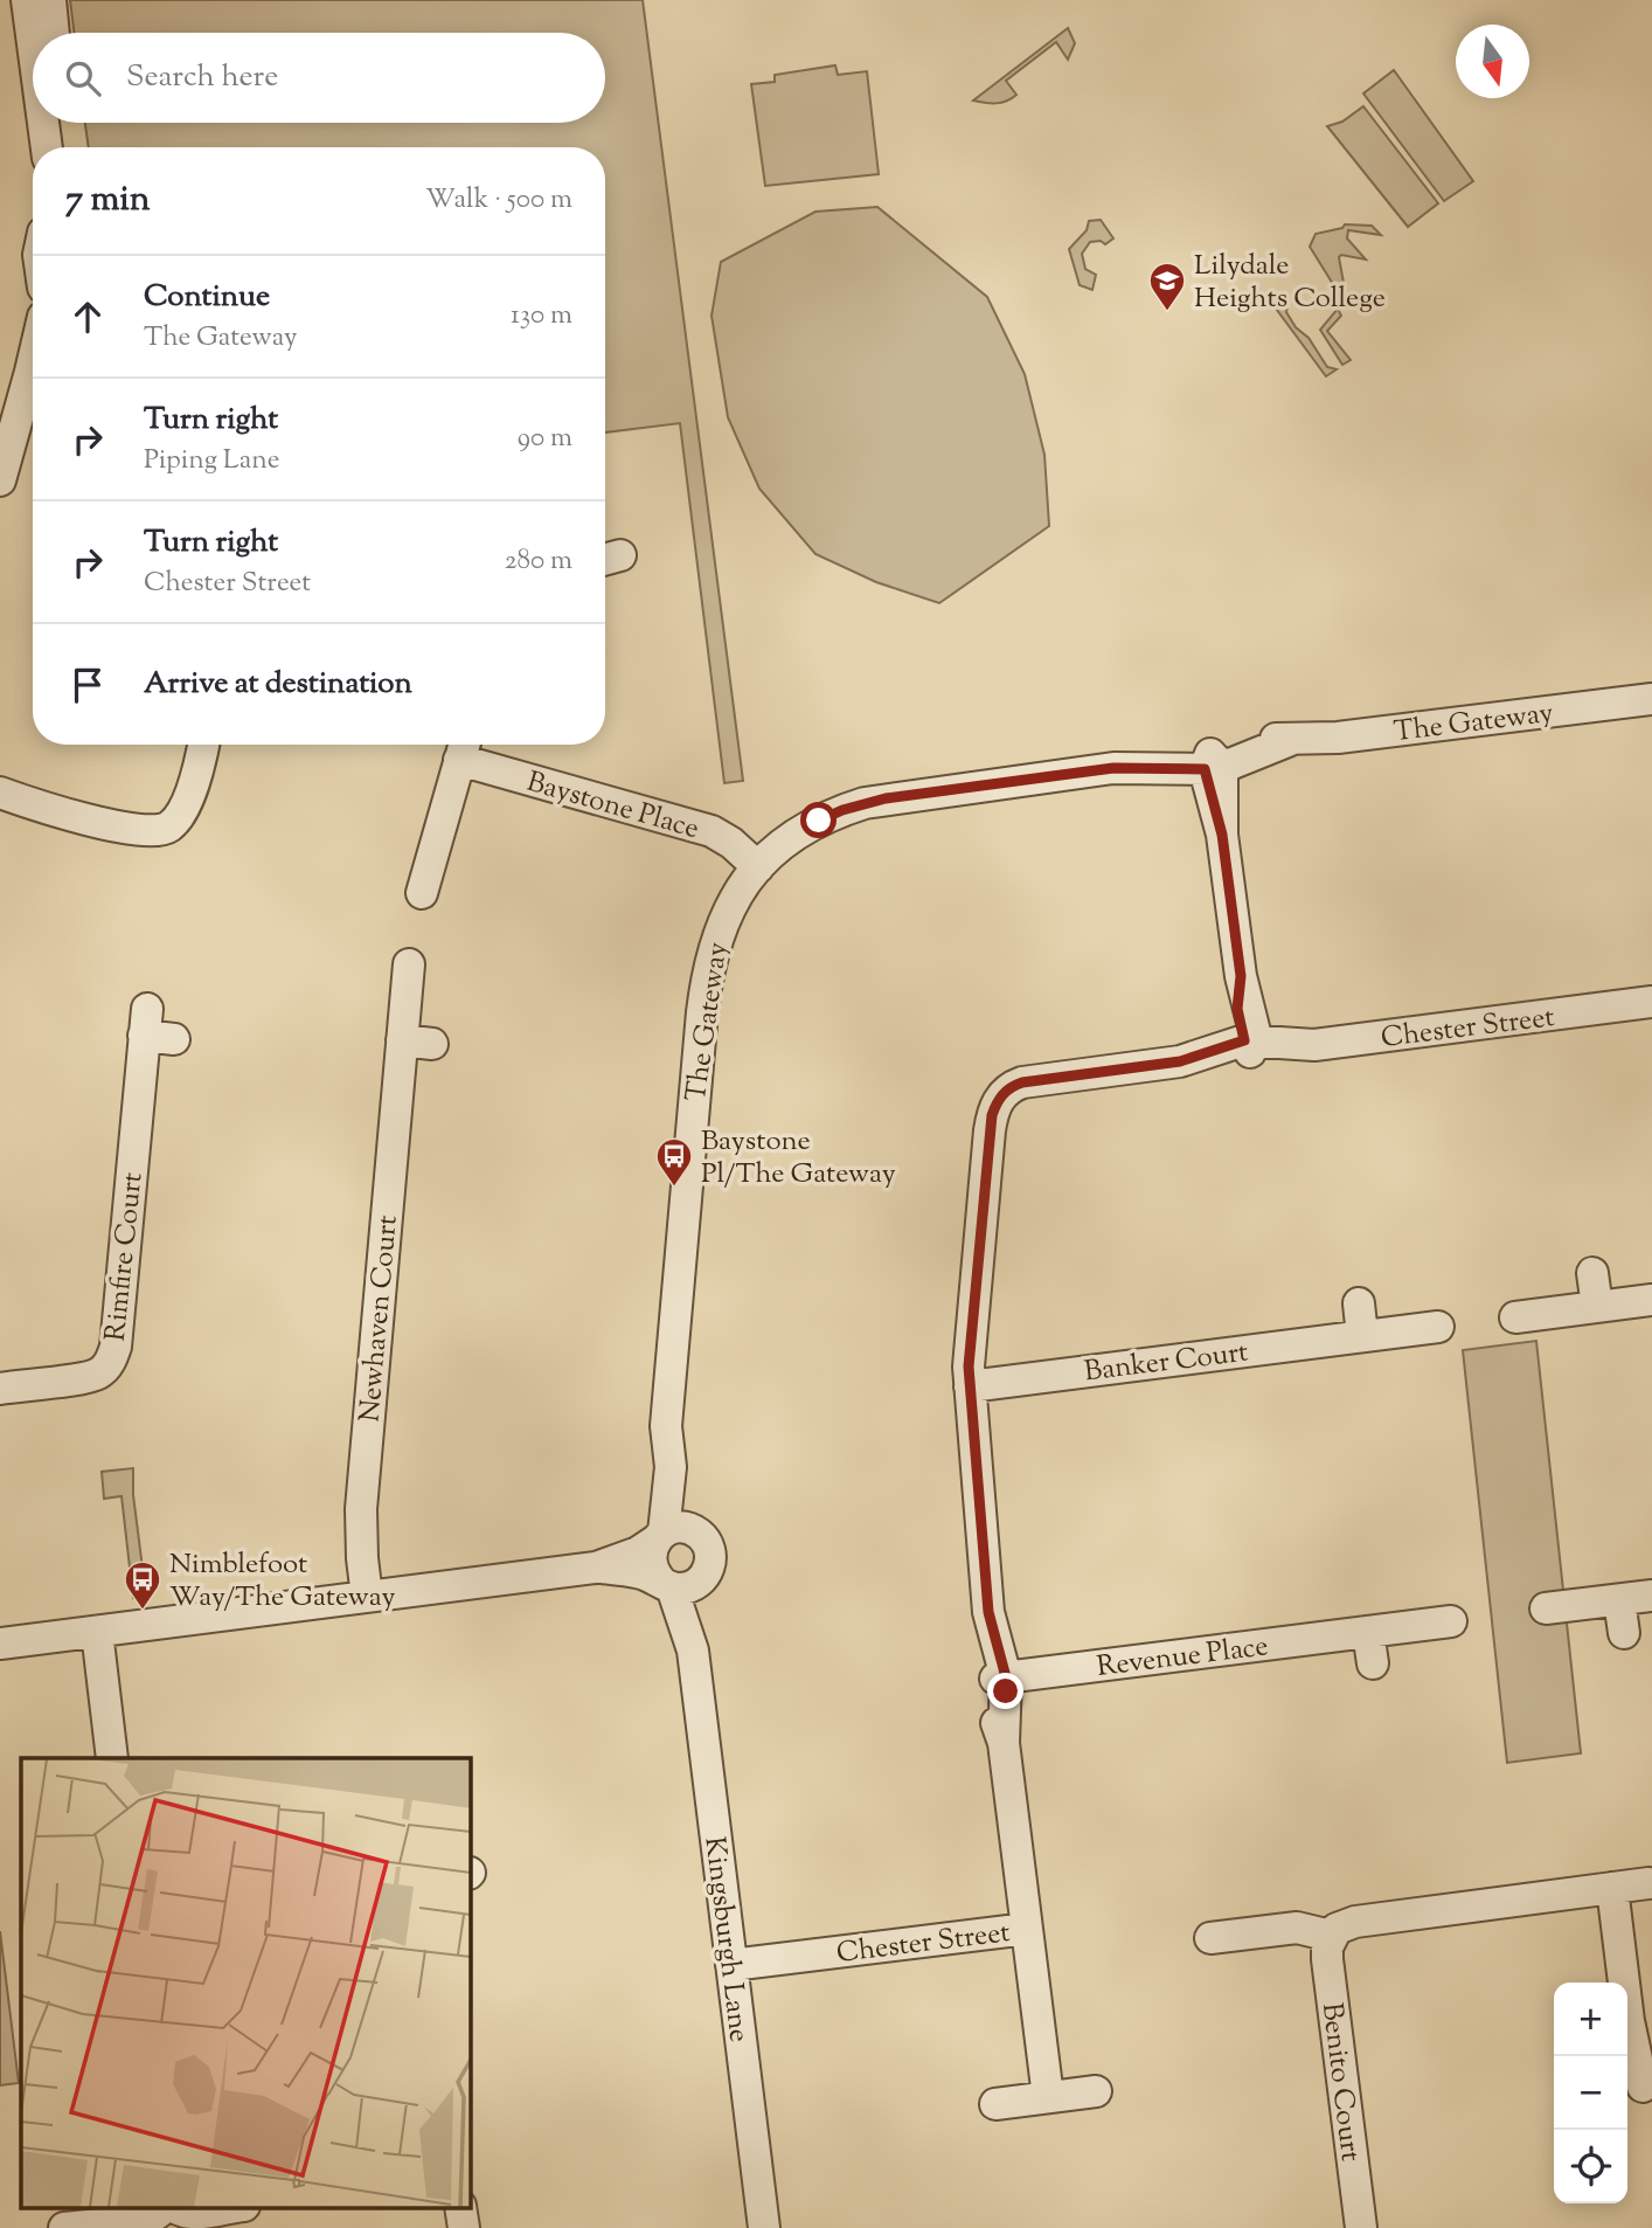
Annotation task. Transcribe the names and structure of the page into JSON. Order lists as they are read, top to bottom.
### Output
{
  "streets": {
    "street": [
      "The Gateway",
      "Baystone Place",
      "Chester Street",
      "Rimfire Court",
      "Newhaven Court",
      "Banker Court",
      "Revenue Place",
      "Kingsburgh Lane",
      "Benito Court"
    ]
  },
  "crossings": [
    ["The Gateway", "Baystone Place"],
    ["The Gateway", "Kingsburgh Lane"],
    ["Chester Street", "Banker Court"],
    ["Chester Street", "Revenue Place"],
    ["Chester Street", "Kingsburgh Lane"]
  ],
  "places": {
    "school or university": ["Lilydale Heights College"],
    "bus stop": ["Baystone Pl/The Gateway", "Nimblefoot Way/The Gateway"]
  },
  "north": "bottom",
  "page": {
    "search": "Search here",
    "heading": ["7 min", "Walk · 500 m"],
    "list": [
      ["Continue", "The Gateway", "130 m"],
      ["Turn right", "Piping Lane", "90 m"],
      ["Turn right", "Chester Street", "280 m"],
      "Arrive at destination"
    ],
    "map_buttons": ["+", "−"]
  }
}
